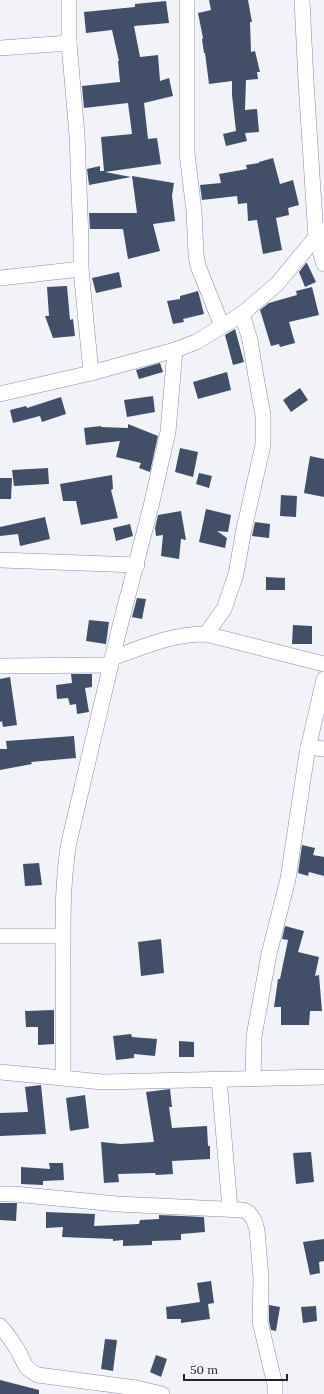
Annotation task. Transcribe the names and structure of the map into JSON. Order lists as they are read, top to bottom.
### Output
{
  "scale_bar": "50 m"
}
